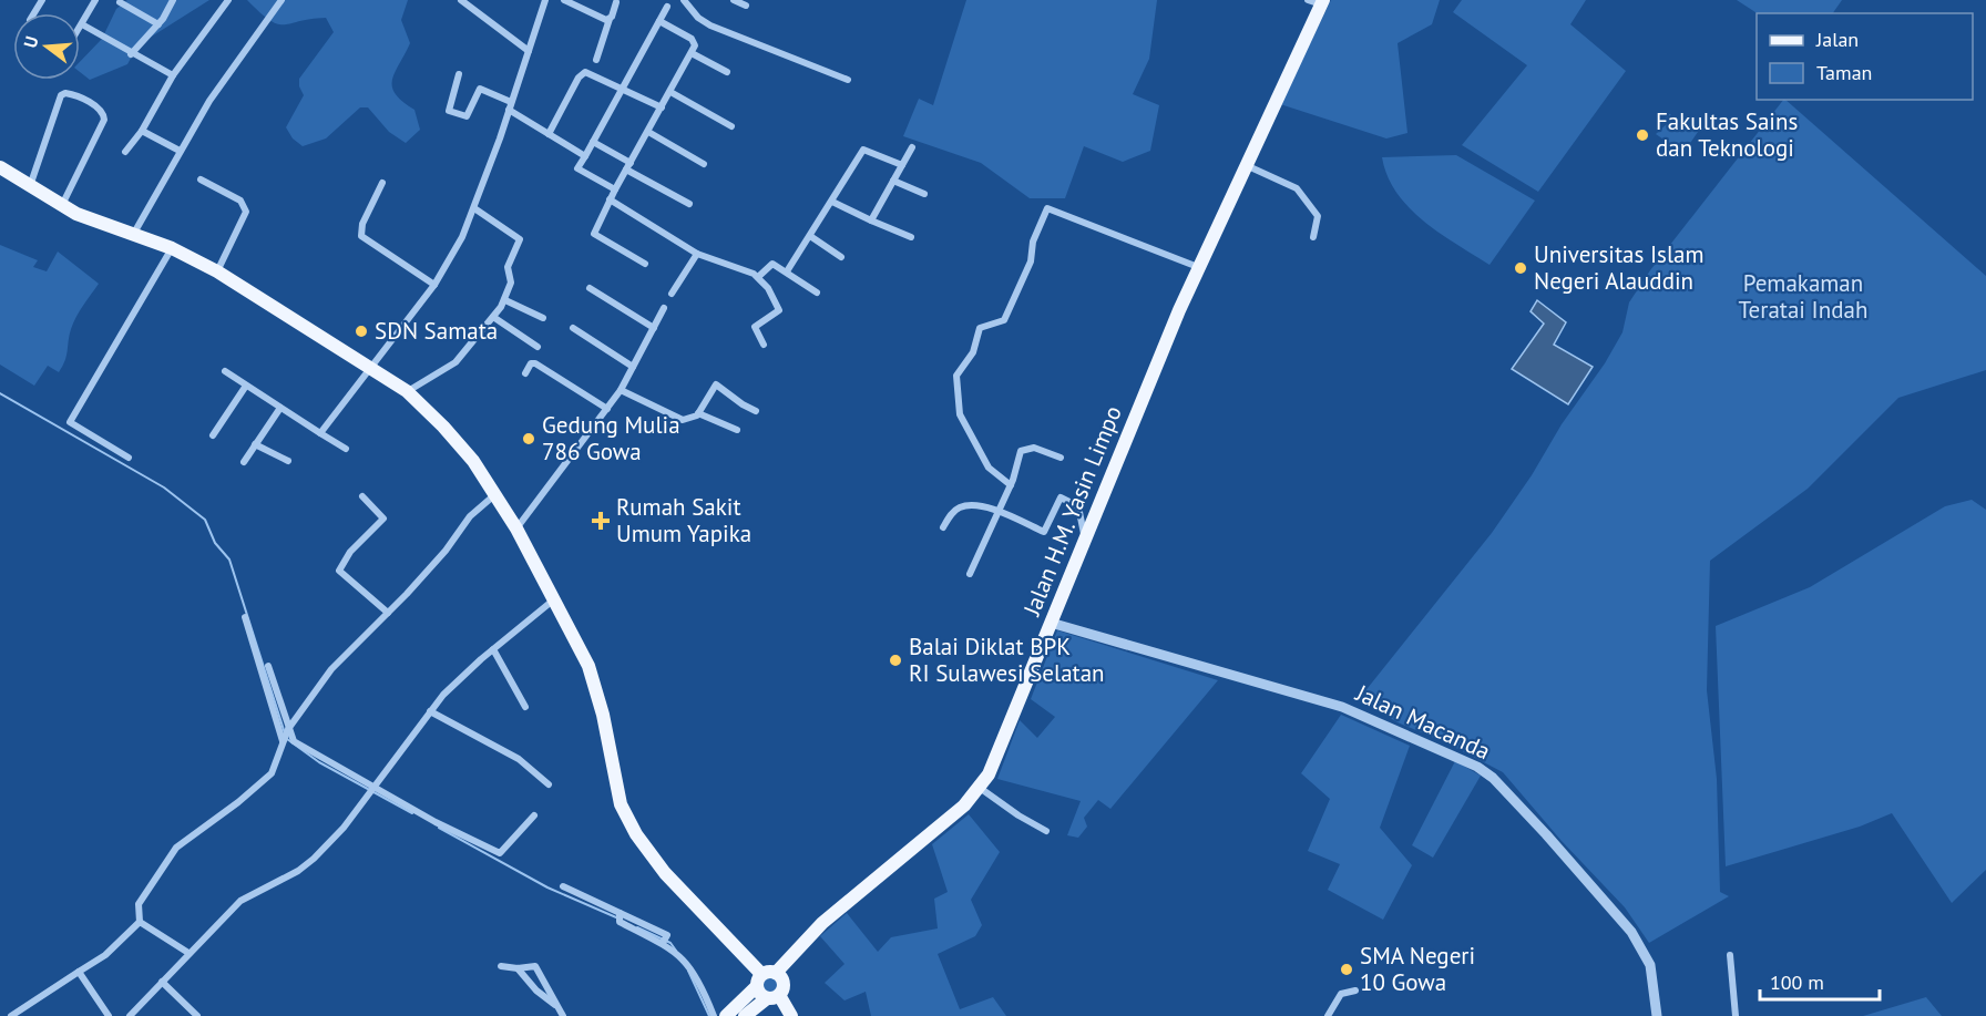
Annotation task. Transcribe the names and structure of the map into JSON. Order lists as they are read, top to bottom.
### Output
{
  "streets": {
    "main road": ["Jalan H.M. Yasin Limpo"],
    "street": ["Jalan Macanda"]
  },
  "crossings": [
    ["Jalan H.M. Yasin Limpo", "Jalan Macanda"]
  ],
  "parks": ["Pemakaman Teratai Indah"],
  "places": {
    "other": [
      "Fakultas Sains dan Teknologi",
      "Universitas Islam Negeri Alauddin",
      "SDN Samata",
      "Gedung Mulia 786 Gowa",
      "Balai Diklat BPK RI Sulawesi Selatan",
      "SMA Negeri 10 Gowa"
    ],
    "health": ["Rumah Sakit Umum Yapika"]
  },
  "legend": ["Jalan", "Taman"],
  "scale_bar": "100 m",
  "north": "left"
}
